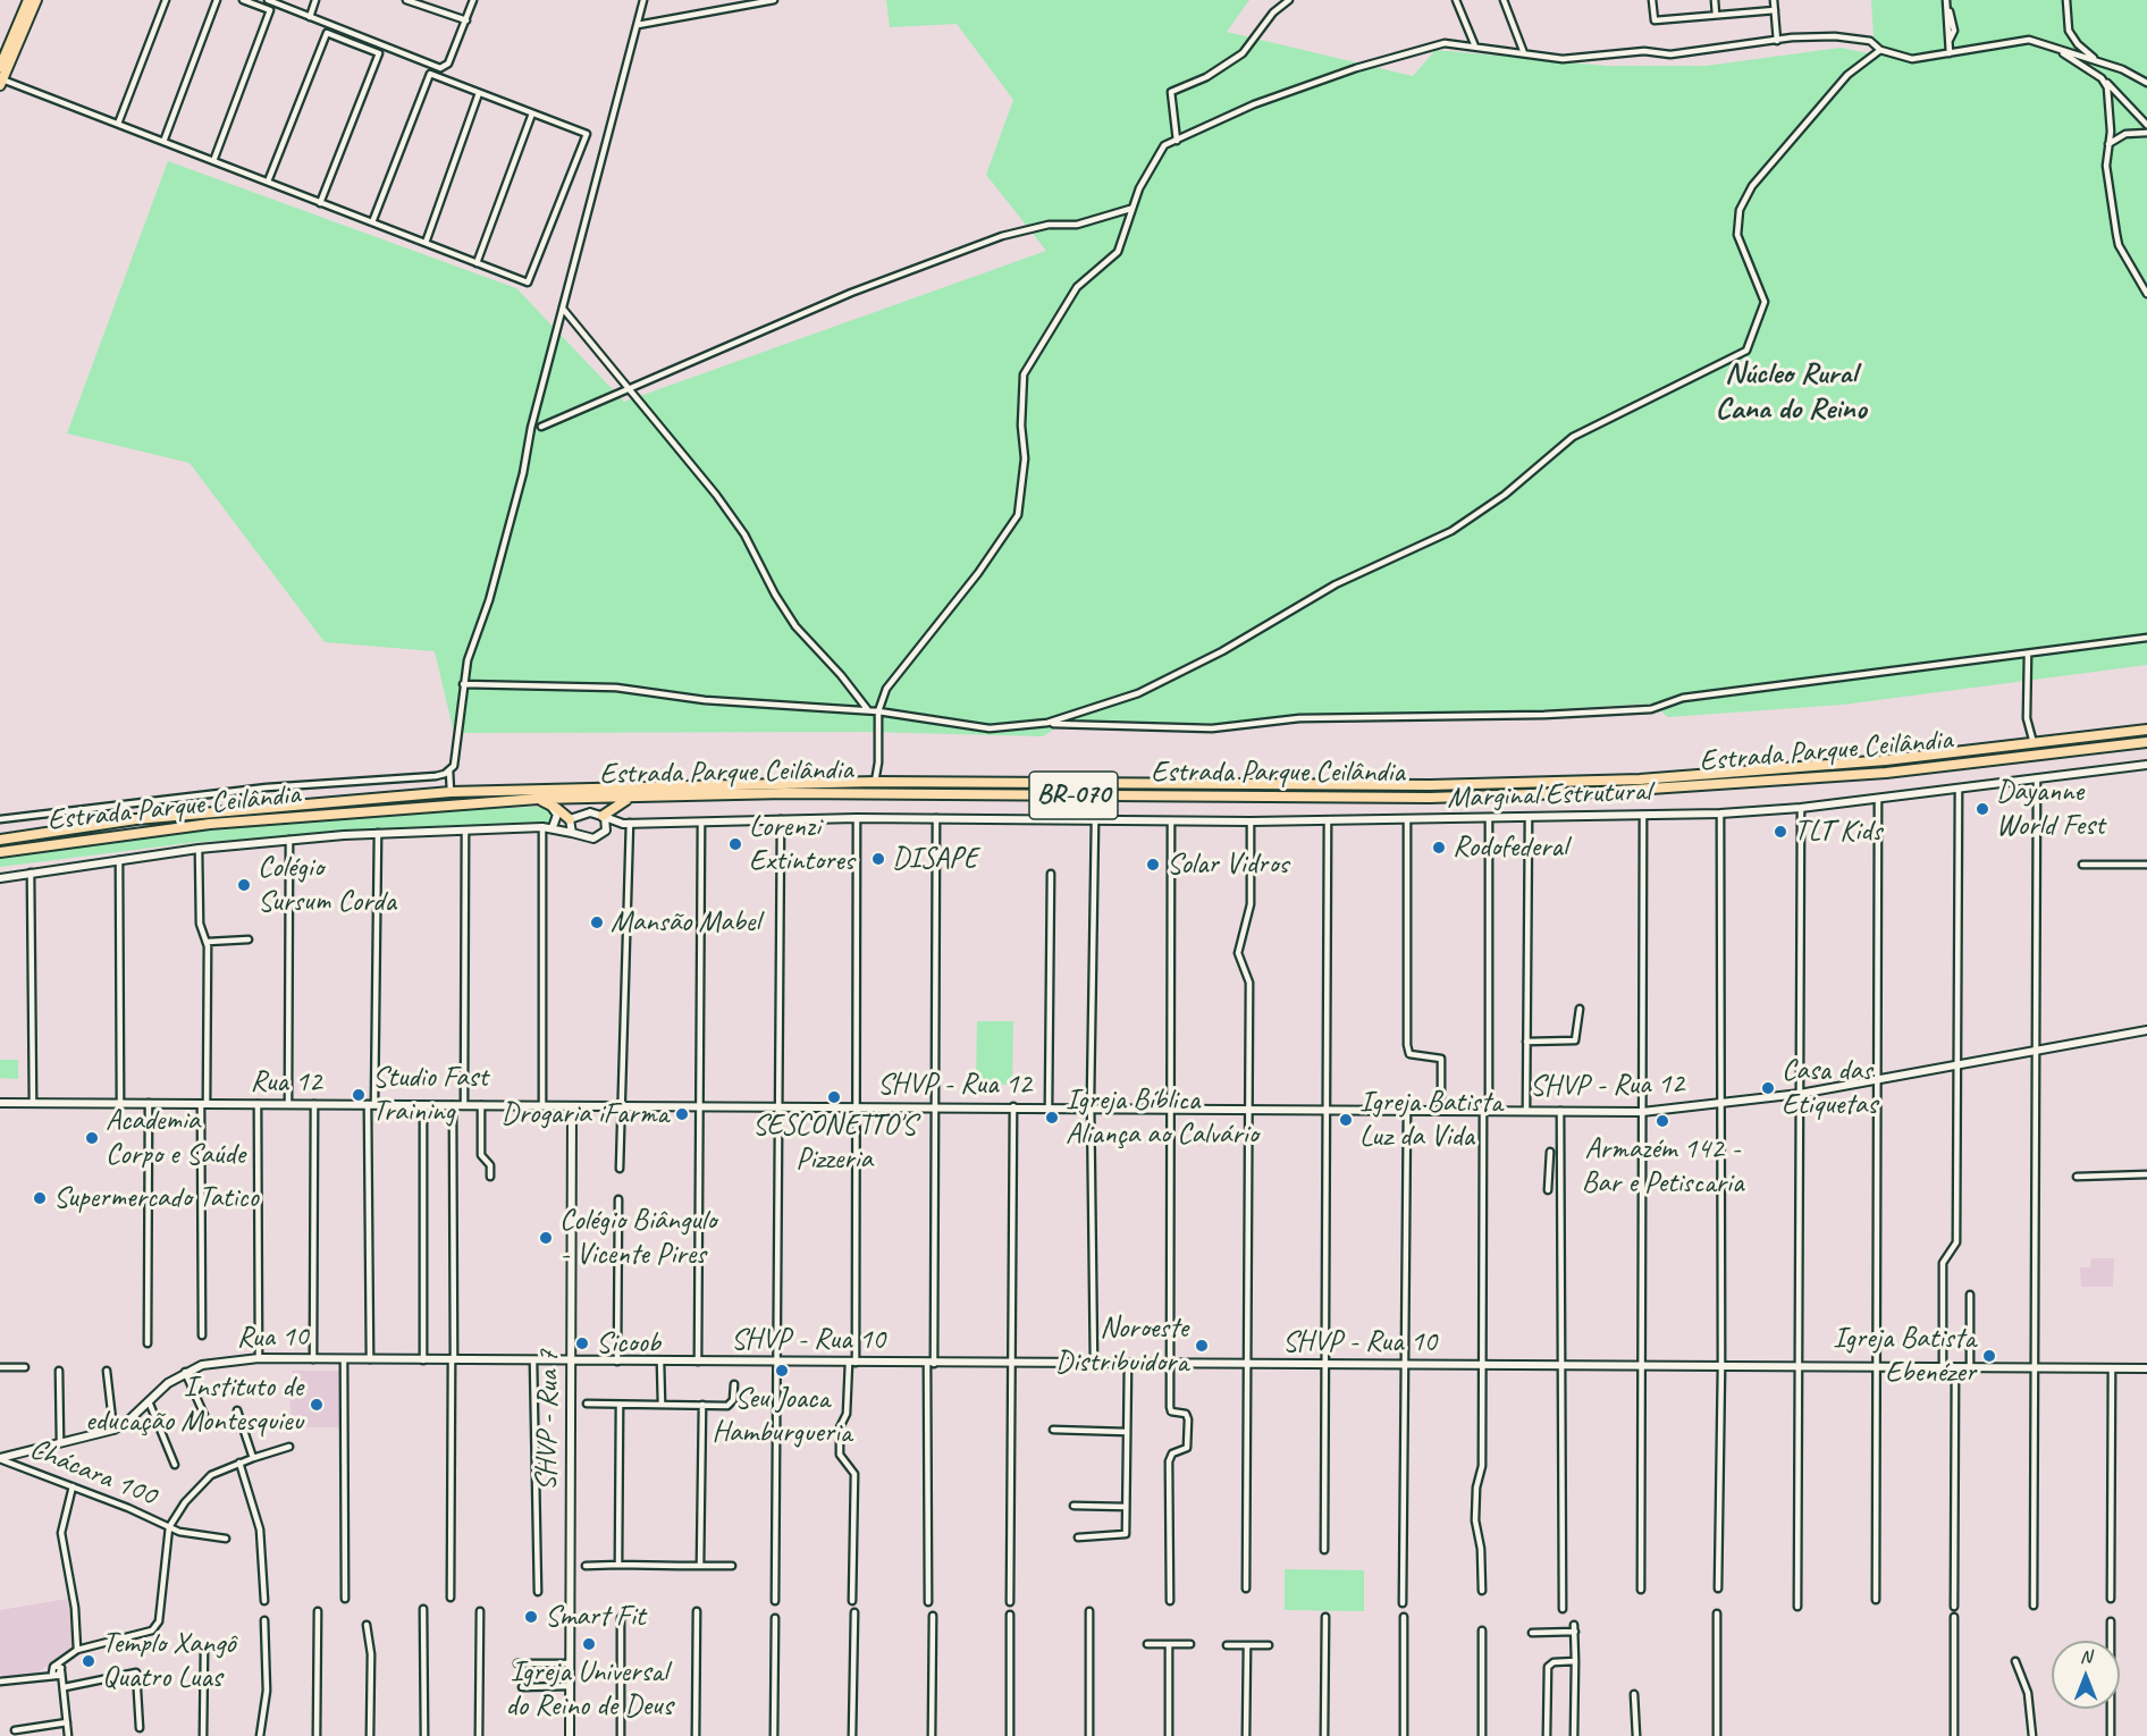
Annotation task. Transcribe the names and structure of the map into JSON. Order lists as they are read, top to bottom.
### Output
{
  "streets": {
    "highway": ["Estrada Parque Ceilândia", "BR-070"],
    "street": [
      "Marginal Estrutural",
      "Rua 12",
      "SHVP - Rua 12",
      "Rua 10",
      "SHVP - Rua 10",
      "SHVP - Rua 7",
      "Chácara 100"
    ]
  },
  "crossings": [
    ["Rua 12", "SHVP - Rua 12"],
    ["Rua 12", "SHVP - Rua 7"],
    ["SHVP - Rua 12", "SHVP - Rua 7"],
    ["Rua 10", "SHVP - Rua 10"],
    ["Rua 10", "SHVP - Rua 7"],
    ["Rua 10", "Chácara 100"],
    ["SHVP - Rua 10", "SHVP - Rua 7"]
  ],
  "districts": ["Núcleo Rural Cana do Reino"],
  "places": [
    "Dayanne World Fest",
    "TLT Kids",
    "Lorenzi Extintores",
    "Rodofederal",
    "DISAPE",
    "Solar Vidros",
    "Colégio Sursum Corda",
    "Mansão Mabel",
    "Casa das Etiquetas",
    "Studio Fast Training",
    "SESCONETTO'S Pizzeria",
    "Drogaria iFarma",
    "Igreja Bíblica Aliança ao Calvário",
    "Igreja Batista Luz da Vida",
    "Armazém 142 - Bar e Petiscaria",
    "Academia Corpo e Saúde",
    "Supermercado Tatico",
    "Colégio Biângulo - Vicente Pires",
    "Sicoob",
    "Noroeste Distribuidora",
    "Igreja Batista Ebenézer",
    "Seu Joaca Hamburgueria",
    "Instituto de educação Montesquieu",
    "Smart Fit",
    "Igreja Universal do Reino de Deus",
    "Templo Xangô Quatro Luas"
  ],
  "north": "top"
}
